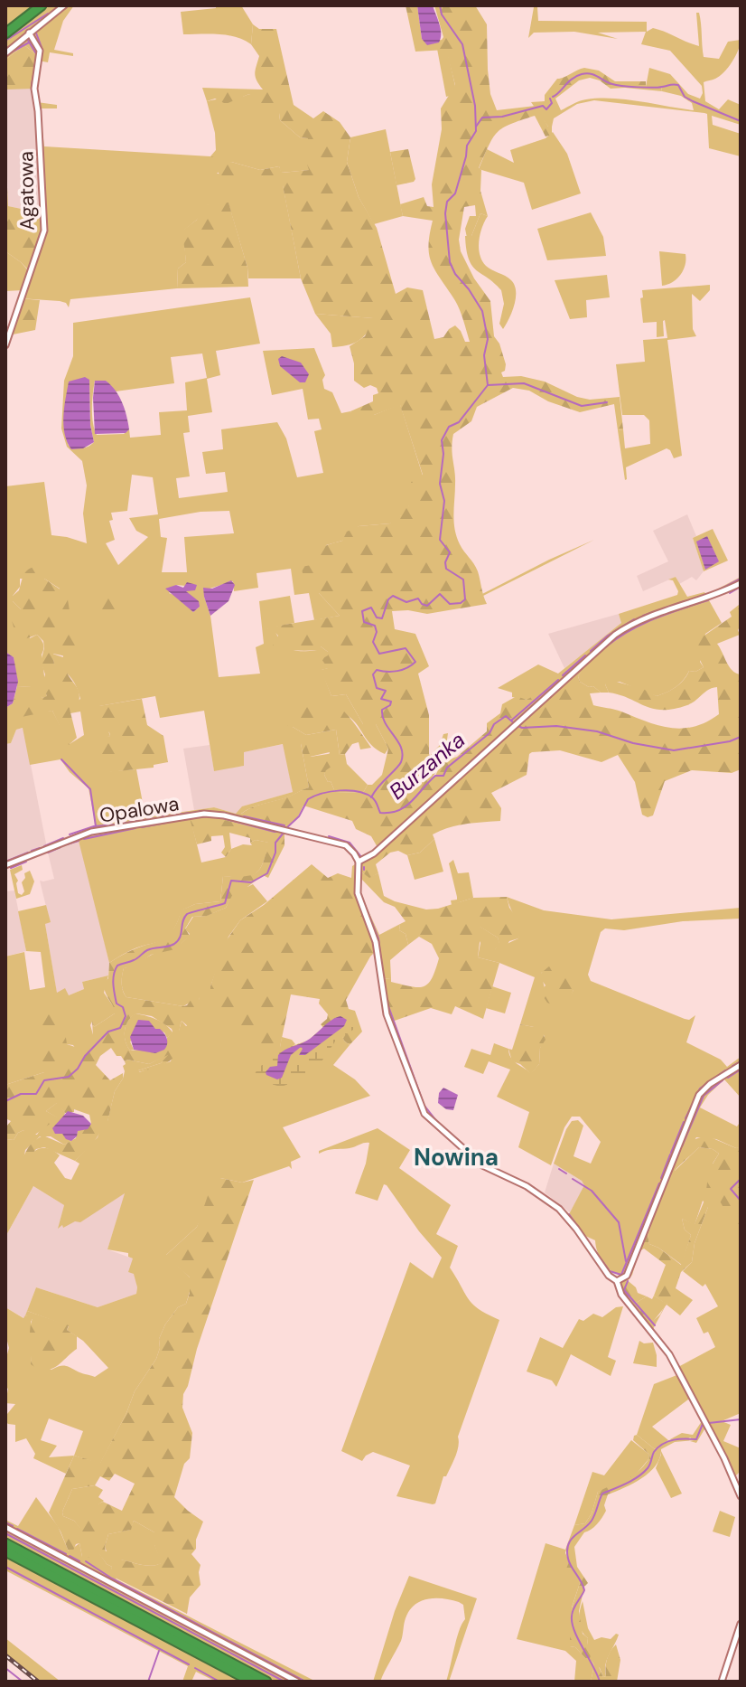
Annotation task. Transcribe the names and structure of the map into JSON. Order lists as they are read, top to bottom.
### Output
{
  "streets": {
    "street": ["Agatowa", "Opalowa"]
  },
  "districts": ["Nowina"],
  "water": ["Burzanka"]
}
